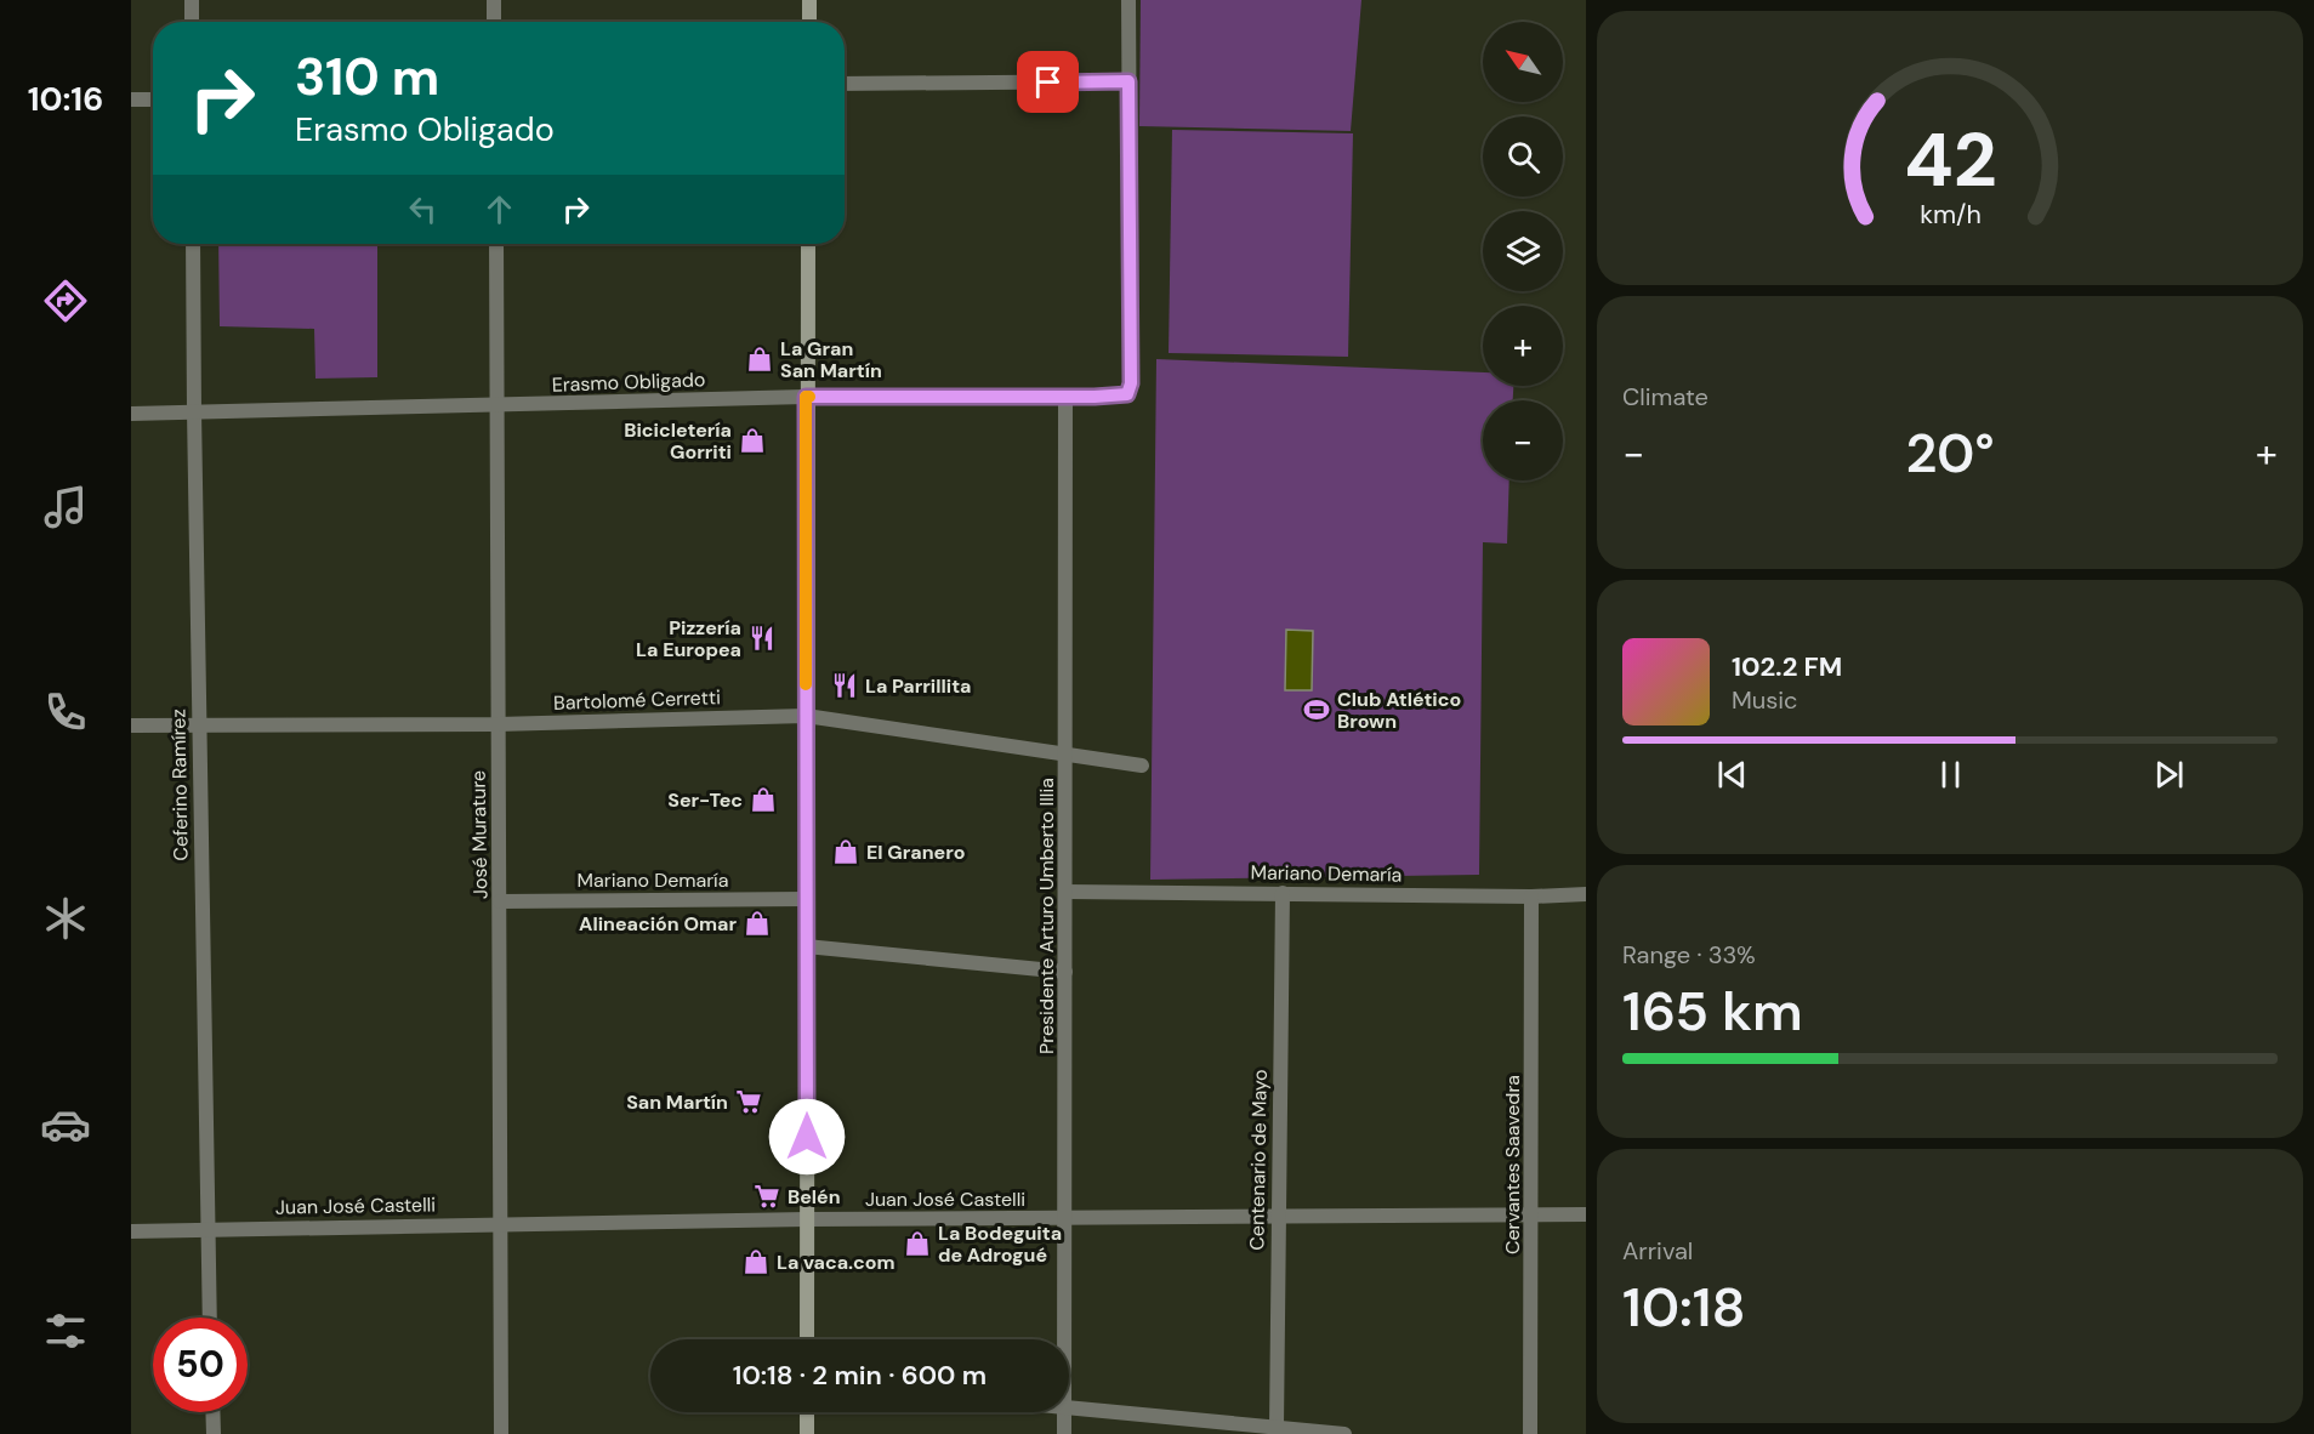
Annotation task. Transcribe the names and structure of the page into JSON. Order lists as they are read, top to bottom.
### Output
{
  "streets": {
    "street": [
      "Erasmo Obligado",
      "Bartolomé Cerretti",
      "Ceferino Ramírez",
      "José Murature",
      "Mariano Demaría",
      "Presidente Arturo Umberto Illia",
      "Centenario de Mayo",
      "Cervantes Saavedra",
      "Juan José Castelli"
    ]
  },
  "crossings": [
    ["Erasmo Obligado", "Ceferino Ramírez"],
    ["Erasmo Obligado", "José Murature"],
    ["Erasmo Obligado", "Presidente Arturo Umberto Illia"],
    ["Bartolomé Cerretti", "Ceferino Ramírez"],
    ["Bartolomé Cerretti", "José Murature"],
    ["Bartolomé Cerretti", "Presidente Arturo Umberto Illia"],
    ["Ceferino Ramírez", "Juan José Castelli"],
    ["José Murature", "Mariano Demaría"],
    ["José Murature", "Juan José Castelli"],
    ["Mariano Demaría", "Presidente Arturo Umberto Illia"],
    ["Mariano Demaría", "Centenario de Mayo"],
    ["Mariano Demaría", "Cervantes Saavedra"],
    ["Presidente Arturo Umberto Illia", "Juan José Castelli"],
    ["Centenario de Mayo", "Juan José Castelli"],
    ["Cervantes Saavedra", "Juan José Castelli"]
  ],
  "places": {
    "shop": [
      "La Gran San Martín",
      "Bicicletería Gorriti",
      "Ser-Tec",
      "El Granero",
      "Alineación Omar",
      "La Bodeguita de Adrogué",
      "La vaca.com"
    ],
    "restaurant": ["Pizzería La Europea", "La Parrillita"],
    "sports": ["Club Atlético Brown"],
    "supermarket": ["San Martín", "Belén"]
  },
  "north": "top left",
  "page": {
    "tabs": "10:16",
    "map_buttons": ["+", "−"],
    "turn": ["310 m", "Erasmo Obligado"],
    "tile": [
      "Climate",
      ["Range · 33%", "165 km"],
      ["Arrival", "10:18"]
    ],
    "heat": ["−", "20°", "+"],
    "song": ["102.2 FM", "Music"],
    "limit": "50",
    "trip": "10:18 · 2 min · 600 m",
    "gauge": ["42", "km/h"]
  }
}
